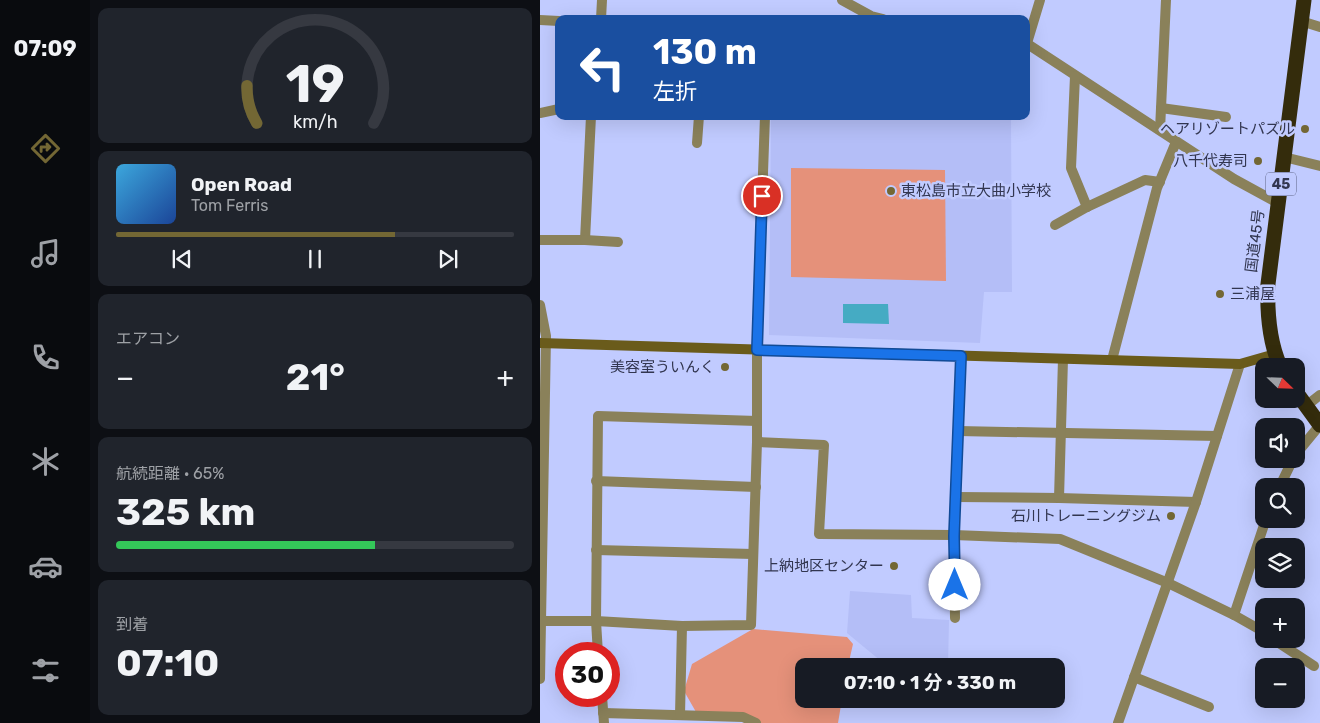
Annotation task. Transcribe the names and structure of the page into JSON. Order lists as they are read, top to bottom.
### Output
{
  "streets": {
    "highway": ["45", "国道45号"]
  },
  "places": [
    "ヘアリゾートパズル",
    "八千代寿司",
    "東松島市立大曲小学校",
    "三浦屋",
    "美容室ういんく",
    "石川トレーニングジム",
    "上納地区センター"
  ],
  "north": "bottom right",
  "page": {
    "tabs": "07:09",
    "turn": ["130 m", "左折"],
    "song": ["Open Road", "Tom Ferris"],
    "tile": [
      "エアコン",
      ["航続距離 · 65%", "325 km"],
      ["到着", "07:10"]
    ],
    "heat": ["−", "21°", "+"],
    "map_buttons": ["+", "−"],
    "limit": "30",
    "trip": "07:10 · 1 分 · 330 m",
    "gauge": ["19", "km/h"]
  }
}
